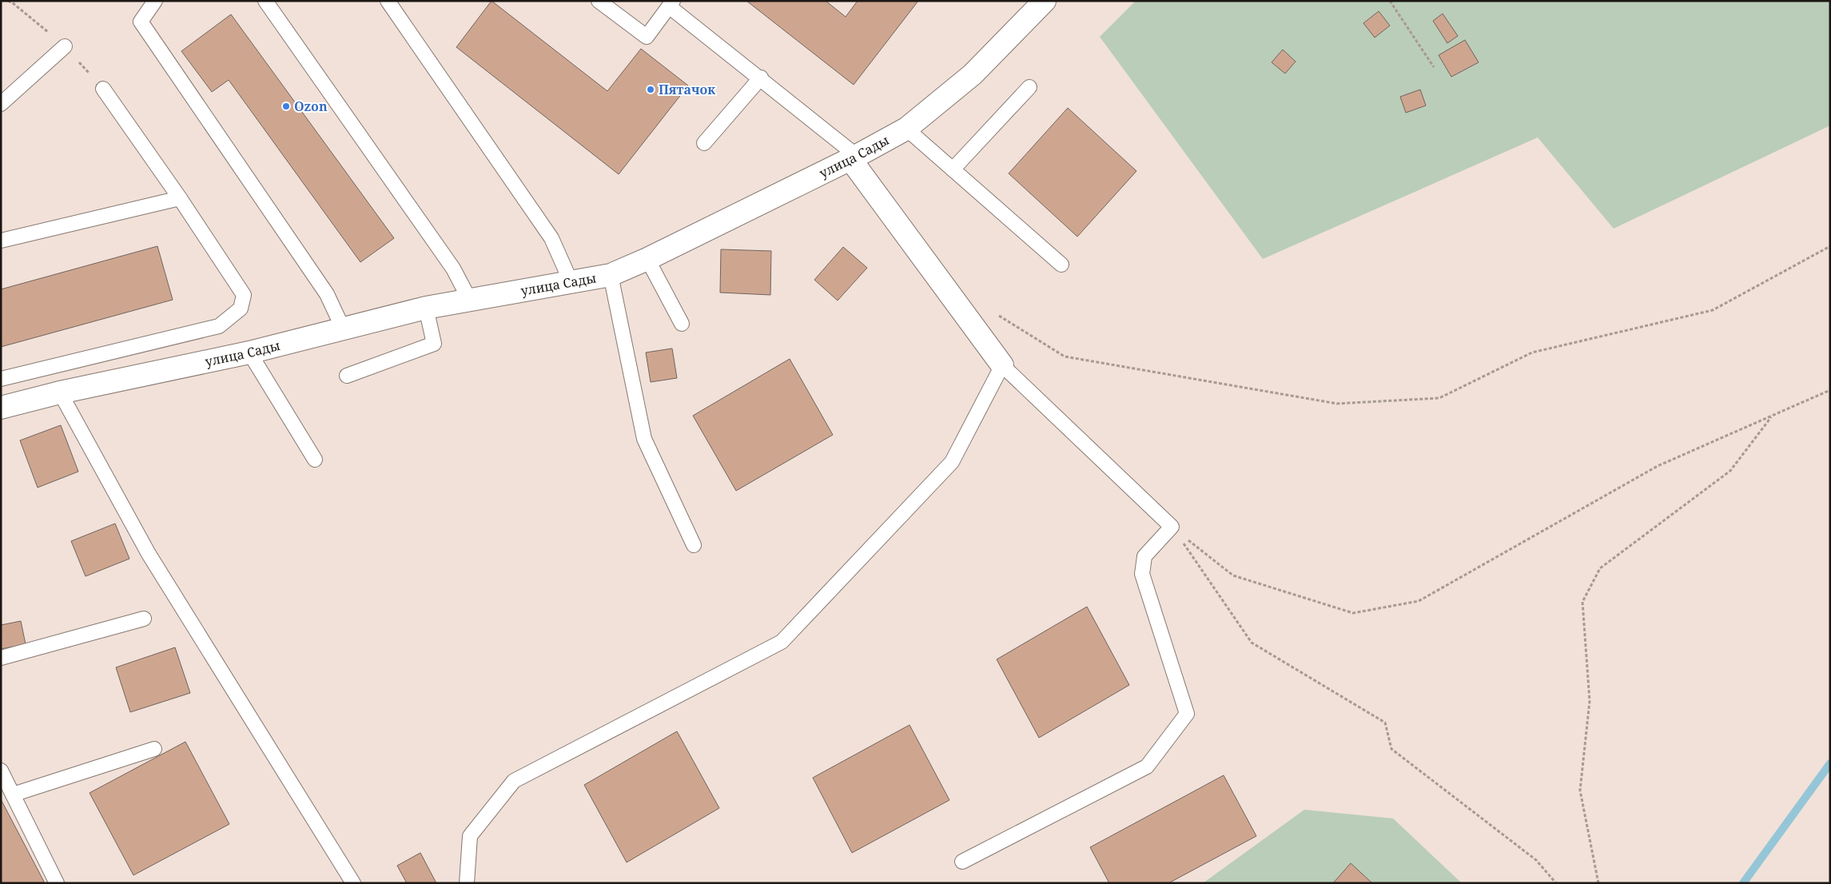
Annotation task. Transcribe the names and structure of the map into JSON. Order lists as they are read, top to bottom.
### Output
{
  "streets": {
    "street": ["улица Сады"]
  },
  "places": ["Пятачок", "Ozon"]
}
